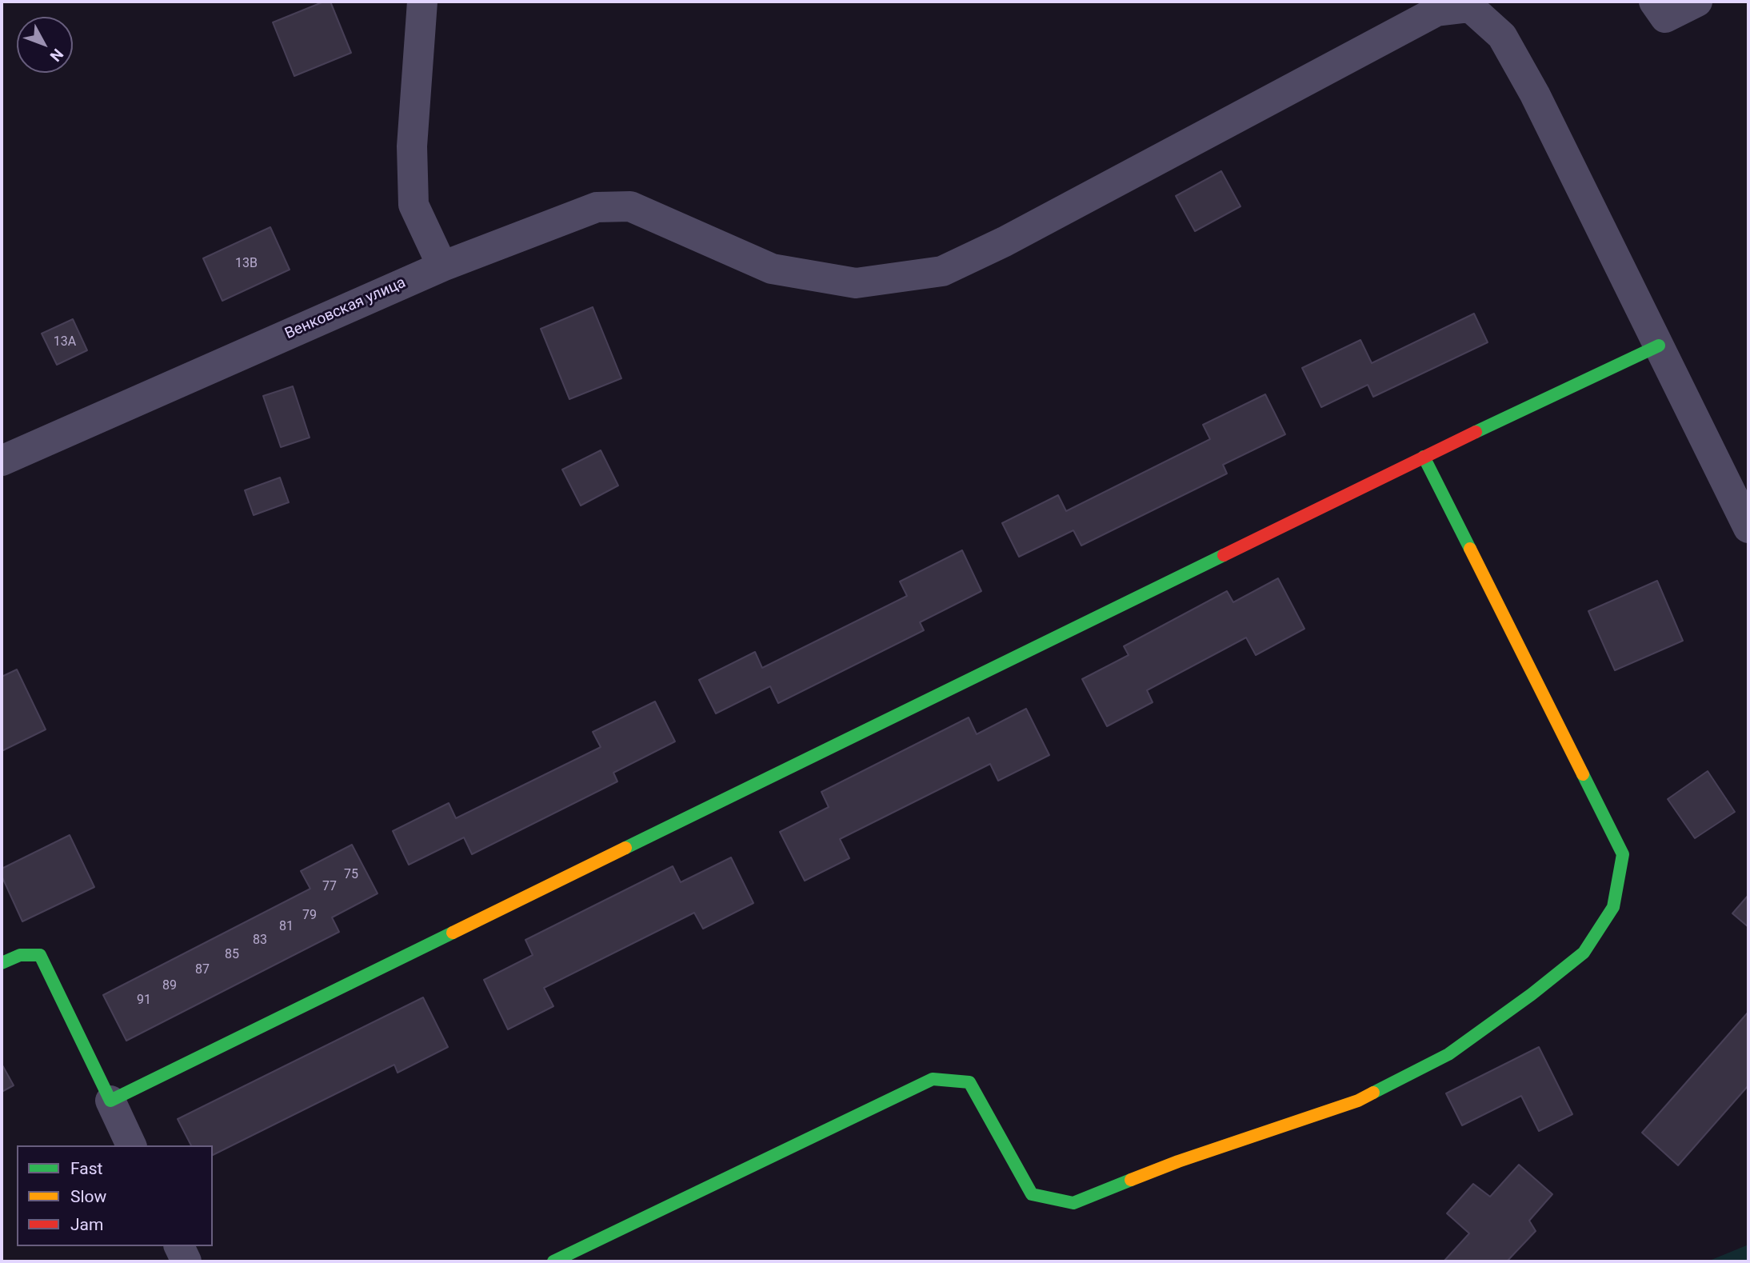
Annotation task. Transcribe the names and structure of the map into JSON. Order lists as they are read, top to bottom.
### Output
{
  "streets": {
    "street": ["Венковская улица"]
  },
  "house_numbers": [
    "13В",
    "13А",
    "75",
    "77",
    "79",
    "81",
    "83",
    "85",
    "87",
    "89",
    "91"
  ],
  "legend": ["Fast", "Slow", "Jam"],
  "north": "bottom right"
}
